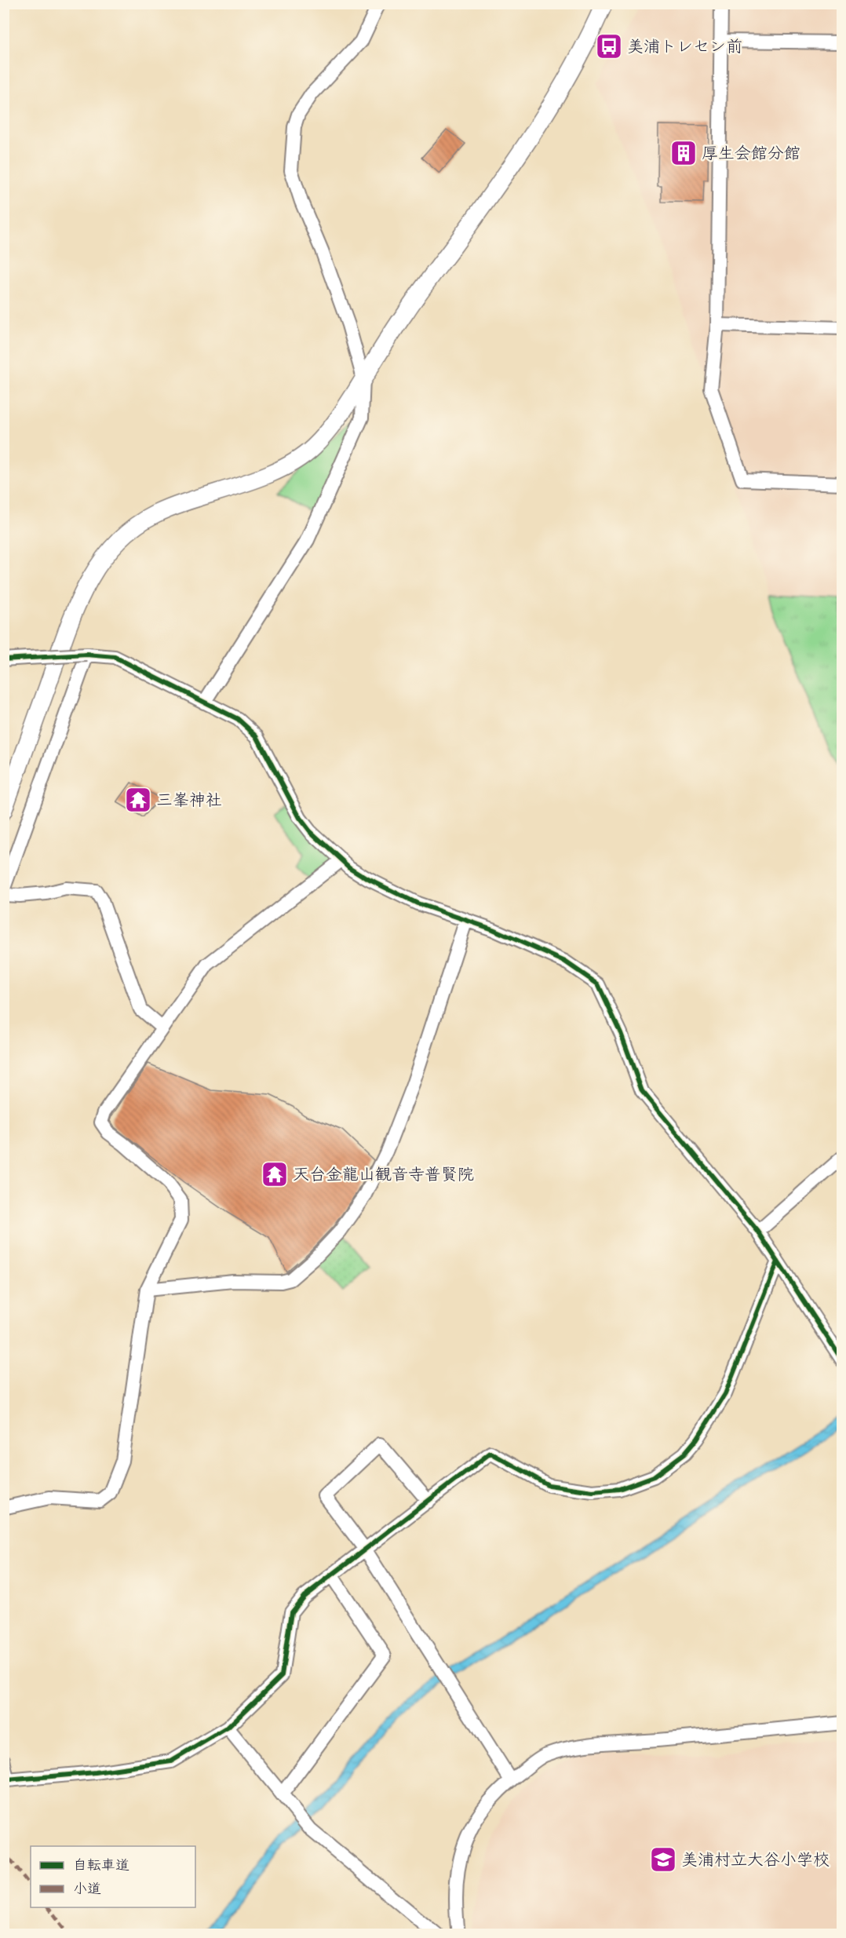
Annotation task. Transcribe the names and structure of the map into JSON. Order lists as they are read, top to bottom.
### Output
{
  "places": {
    "bus stop": ["美浦トレセン前"],
    "building": ["厚生会館分館"],
    "temple": ["三峯神社", "天台金龍山観音寺普賢院"],
    "school or university": ["美浦村立大谷小学校"]
  },
  "legend": ["自転車道", "小道"]
}
